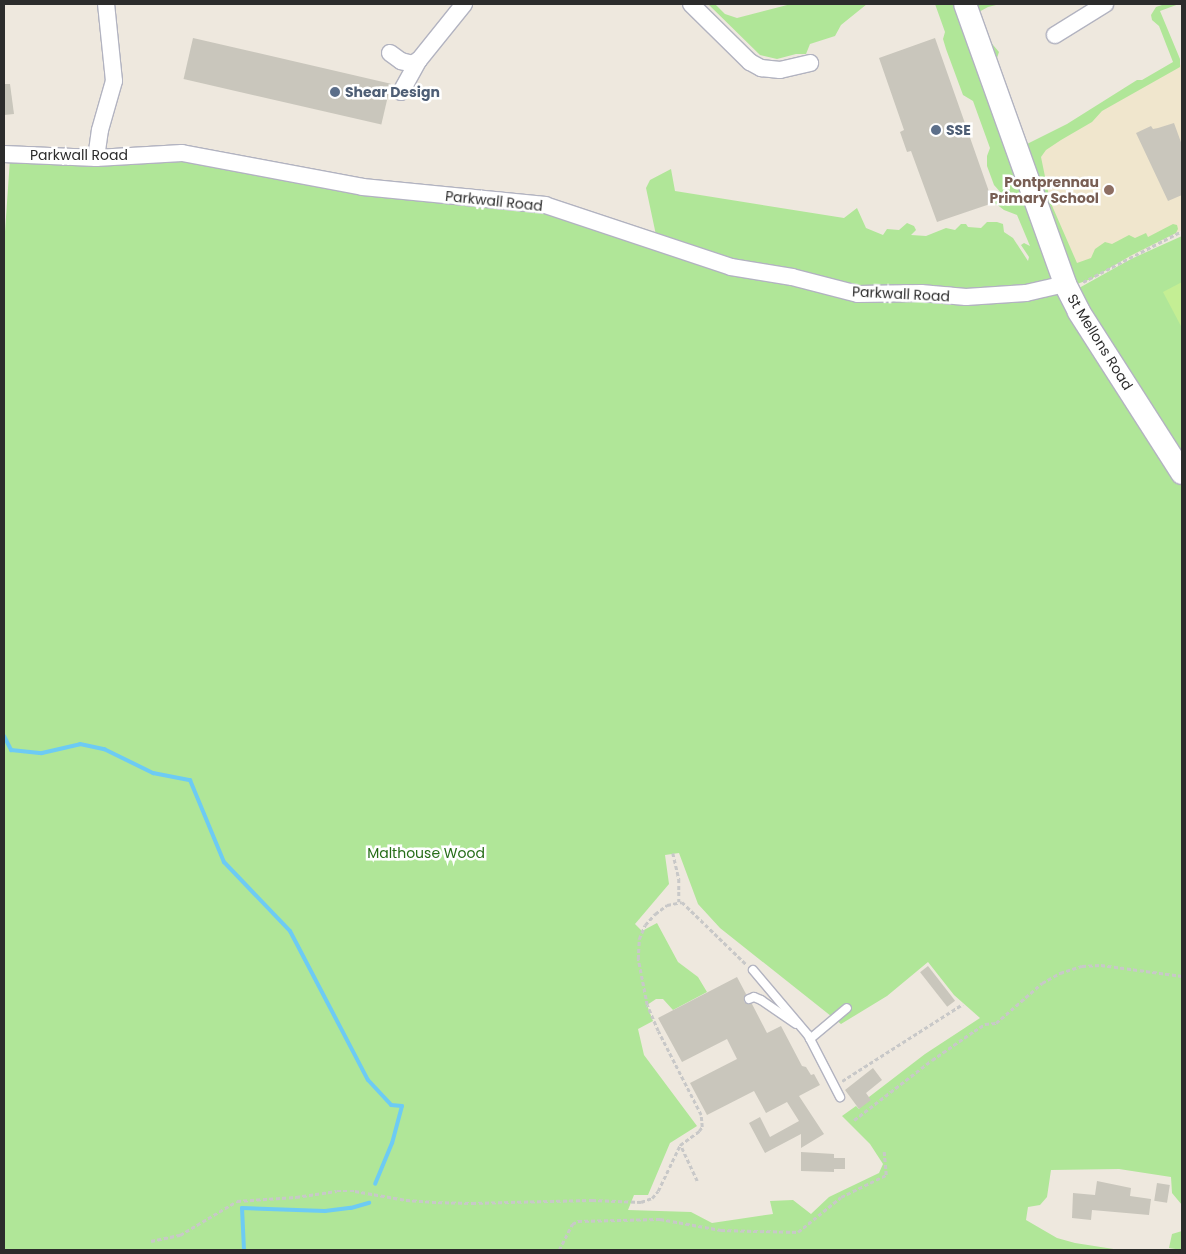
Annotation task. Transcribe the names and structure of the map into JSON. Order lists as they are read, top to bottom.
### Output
{
  "streets": {
    "main road": ["St Mellons Road"],
    "street": ["Parkwall Road"]
  },
  "crossings": [
    ["Parkwall Road", "St Mellons Road"]
  ],
  "parks": ["Malthouse Wood"],
  "places": ["Shear Design", "SSE", "Pontprennau Primary School"]
}
